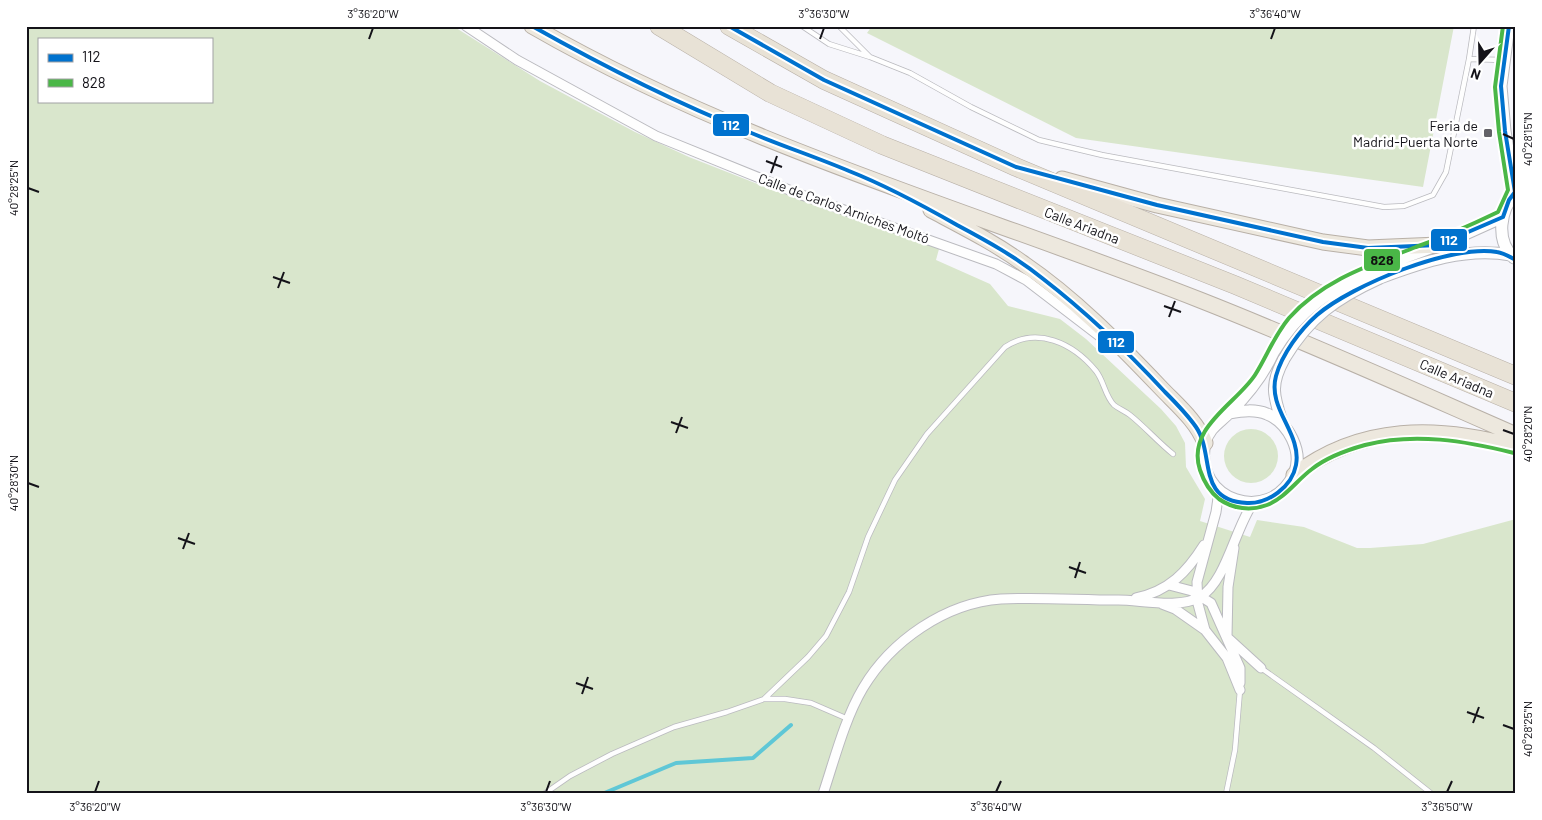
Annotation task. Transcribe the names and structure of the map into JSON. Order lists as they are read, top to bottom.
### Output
{
  "streets": {
    "highway": ["Calle Ariadna"],
    "street": ["Calle de Carlos Arniches Moltó"]
  },
  "places": {
    "transit": ["Feria de Madrid-Puerta Norte"]
  },
  "lines": ["transit line 112", "transit line 828"],
  "legend": ["112", "828"],
  "north": "bottom",
  "coordinates": [
    "3°36'20\"W",
    "3°36'30\"W",
    "3°36'40\"W",
    "40°28'15\"N",
    "40°28'25\"N",
    "40°28'20\"N",
    "40°28'30\"N",
    "3°36'50\"W"
  ]
}
